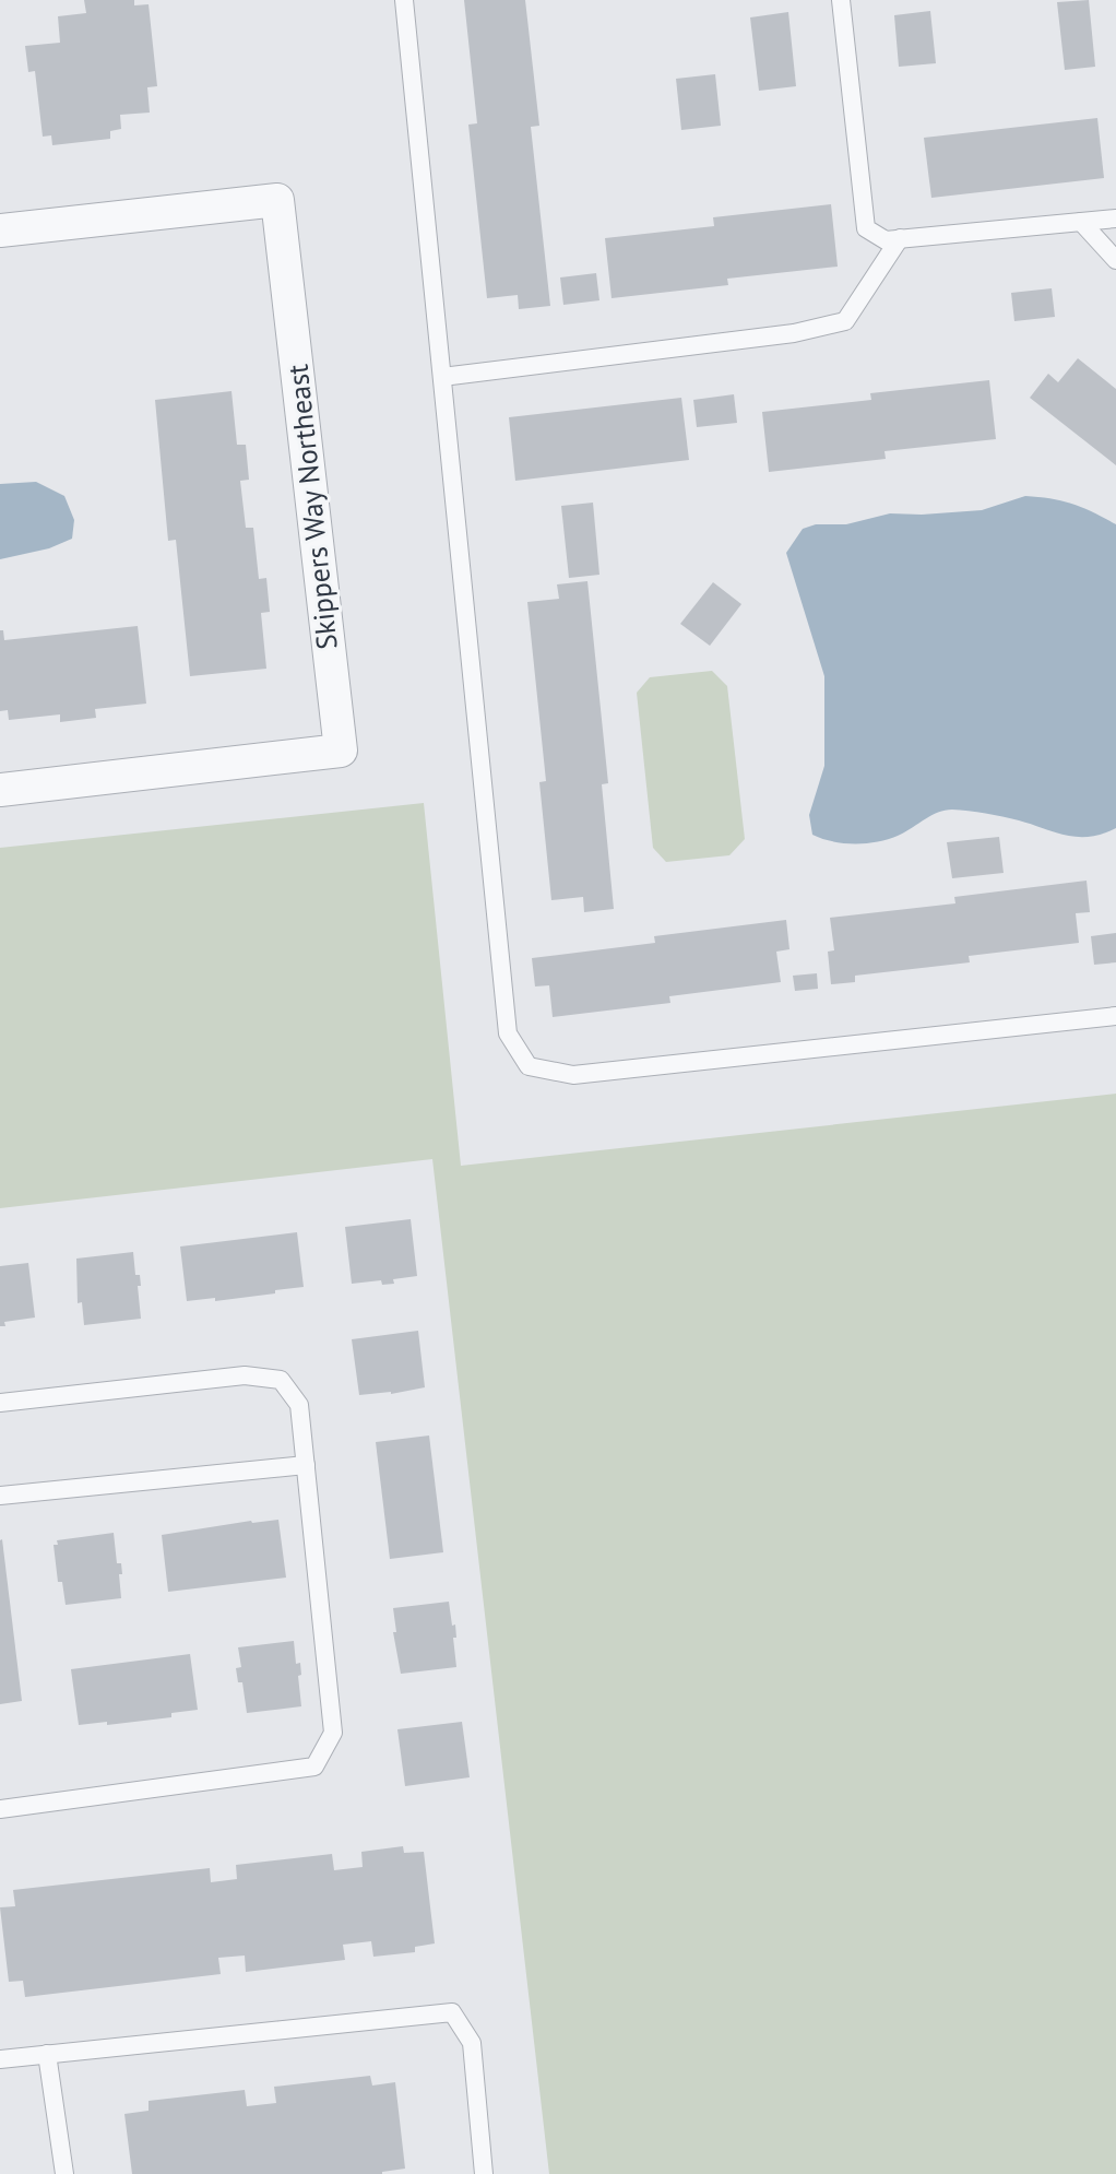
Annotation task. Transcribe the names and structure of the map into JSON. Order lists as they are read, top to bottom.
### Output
{
  "streets": {
    "street": ["Skippers Way Northeast"]
  }
}
